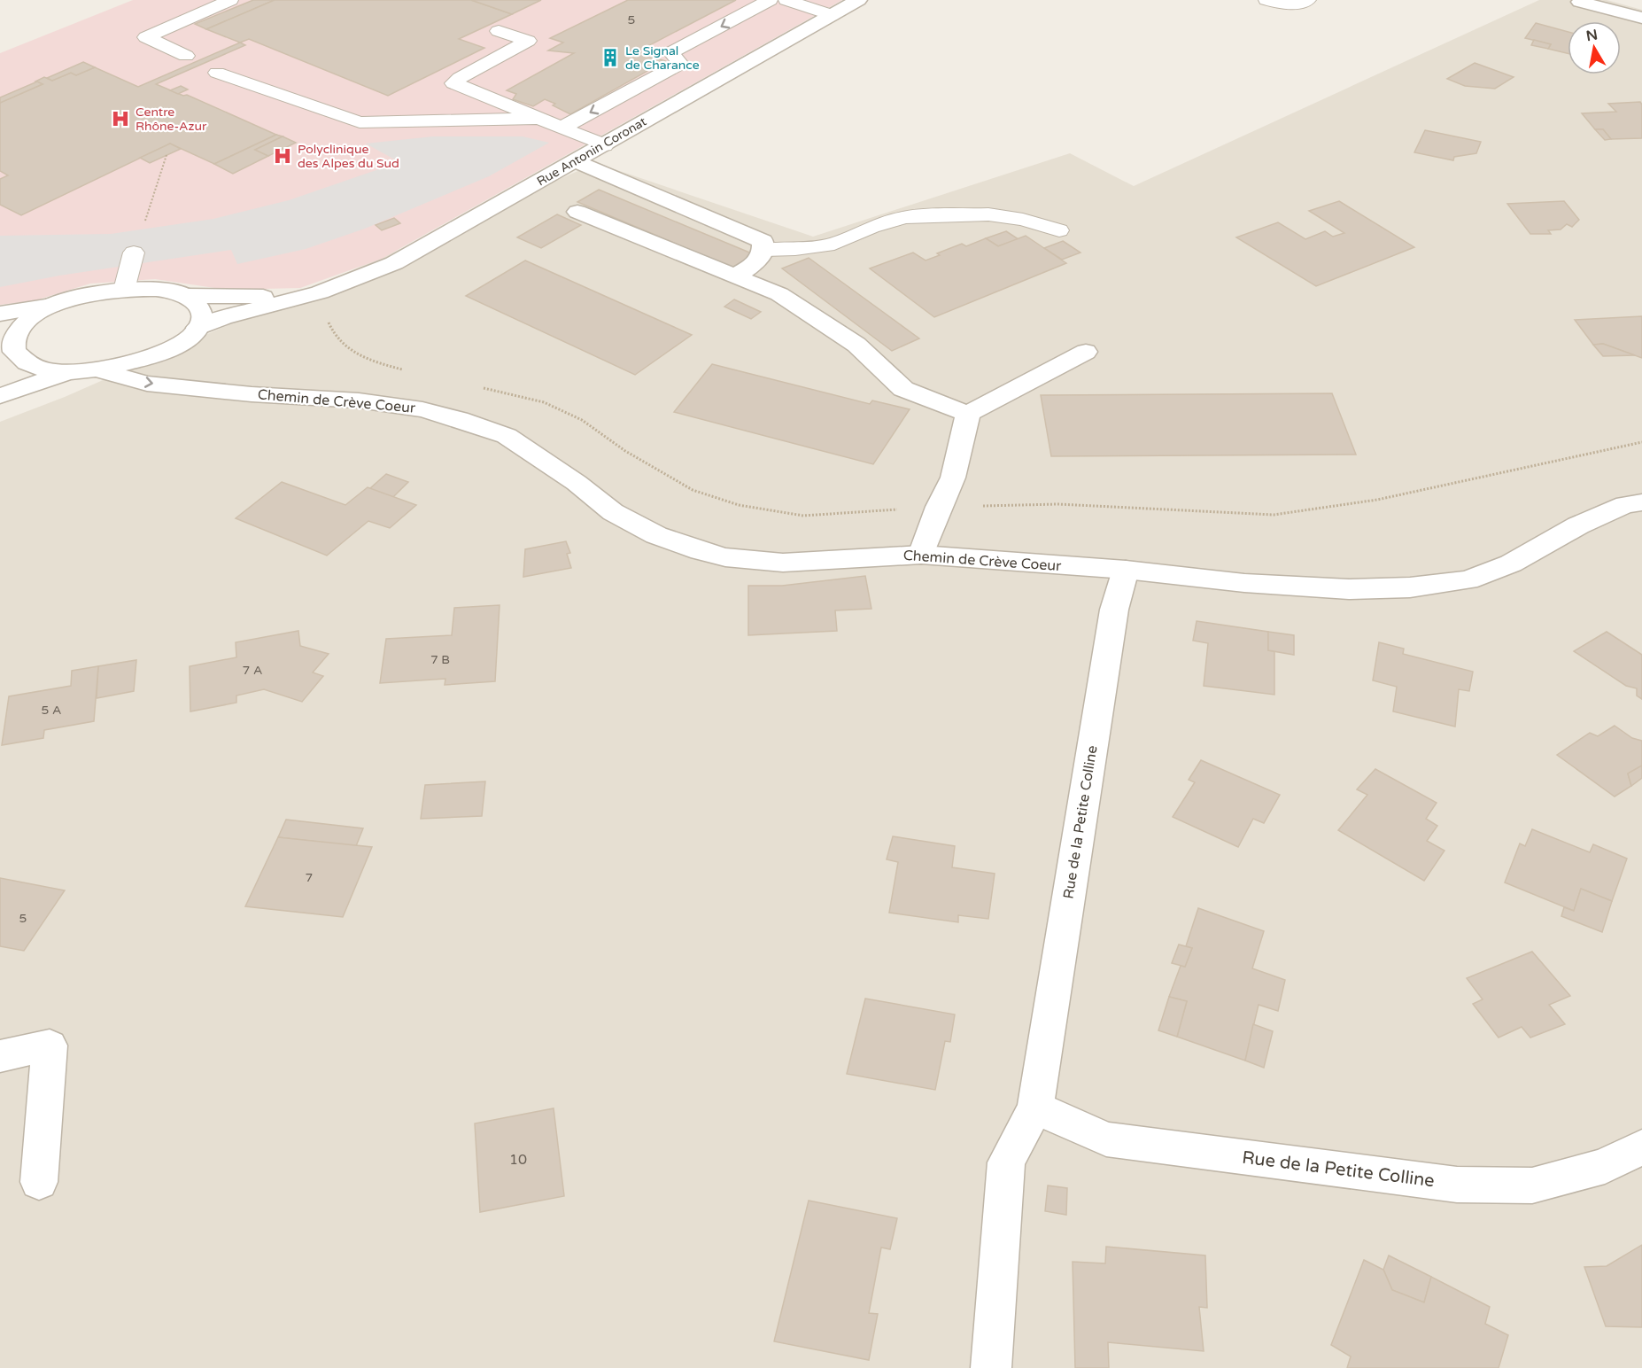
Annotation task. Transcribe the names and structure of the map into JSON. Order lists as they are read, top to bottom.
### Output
{
  "streets": {
    "street": ["Rue Antonin Coronat", "Chemin de Crève Coeur", "Rue de la Petite Colline"]
  },
  "crossings": [
    ["Rue Antonin Coronat", "Chemin de Crève Coeur"],
    ["Chemin de Crève Coeur", "Rue de la Petite Colline"]
  ],
  "places": {
    "building": ["Le Signal de Charance"],
    "hospital": ["Centre Rhône-Azur", "Polyclinique des Alpes du Sud"]
  },
  "house_numbers": [
    "5",
    "7 B",
    "7 A",
    "5 A",
    "7",
    "5",
    "10"
  ],
  "north": "top"
}
